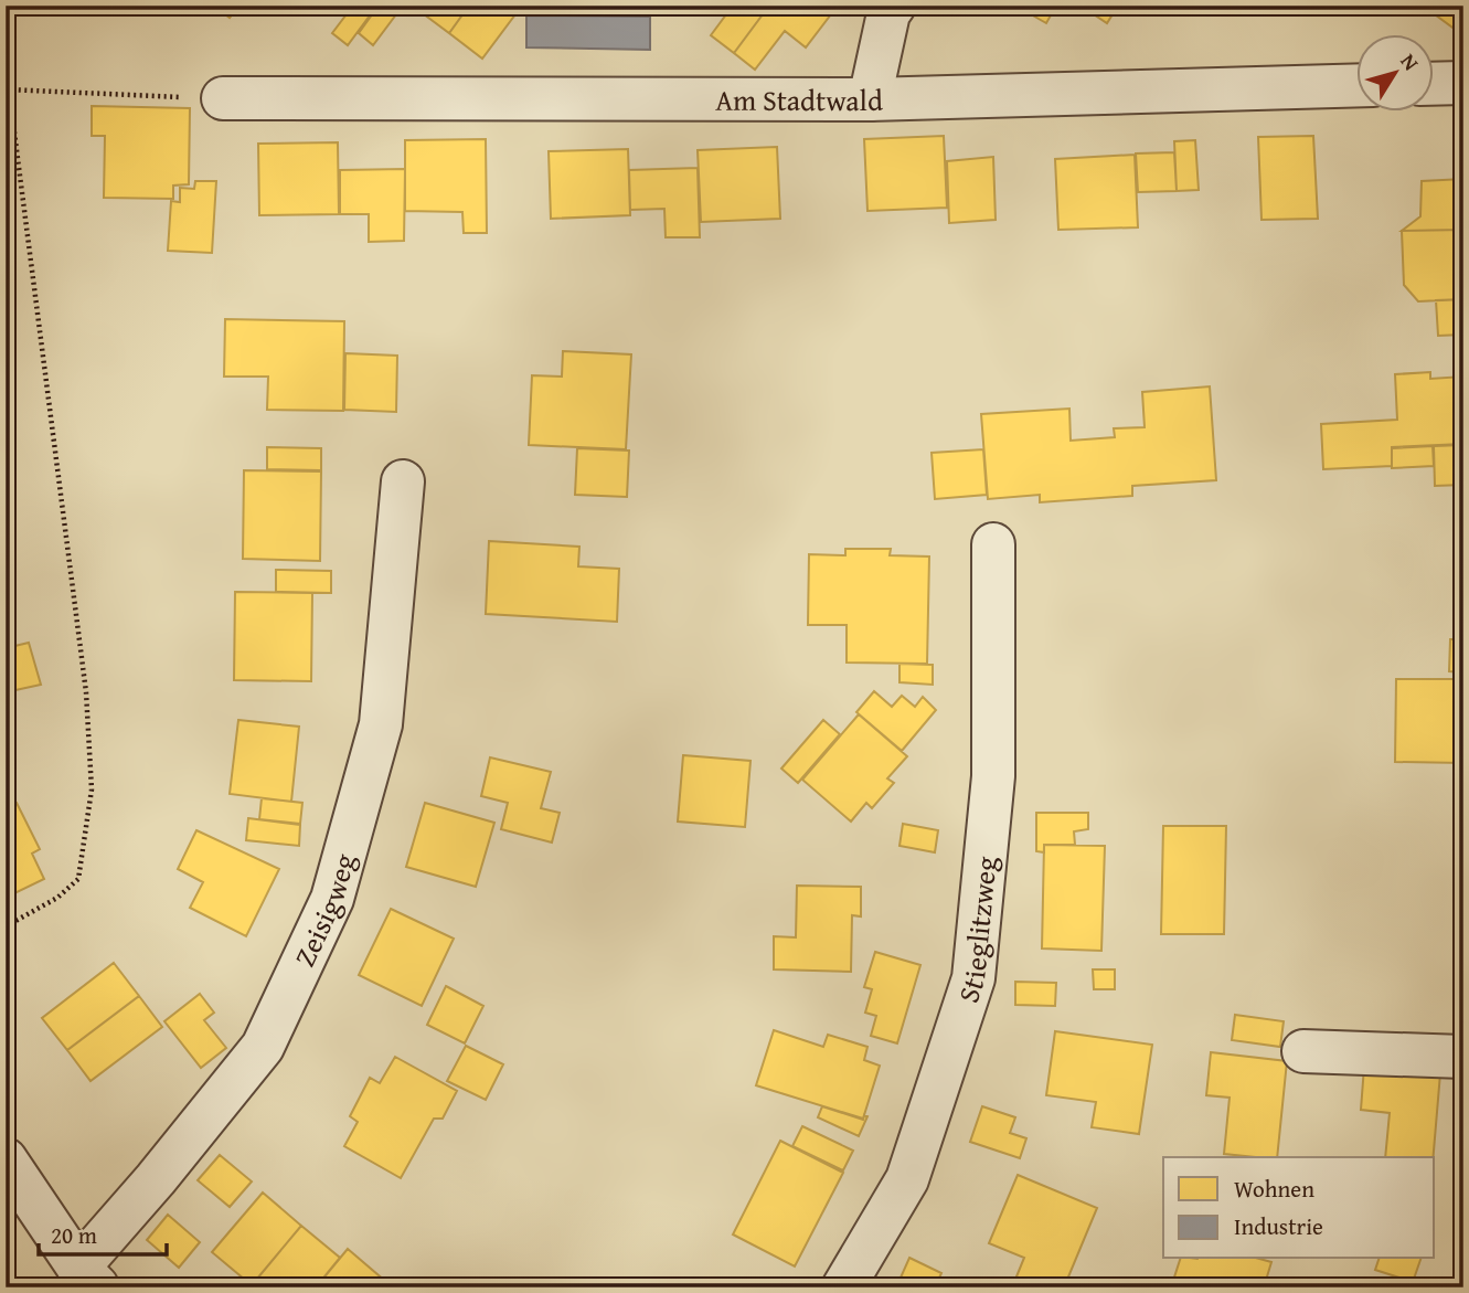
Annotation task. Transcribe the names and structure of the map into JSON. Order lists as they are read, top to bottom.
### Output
{
  "streets": {
    "street": ["Am Stadtwald", "Zeisigweg", "Stieglitzweg"]
  },
  "legend": ["Wohnen", "Industrie"],
  "scale_bar": "20 m",
  "north": "top right"
}
